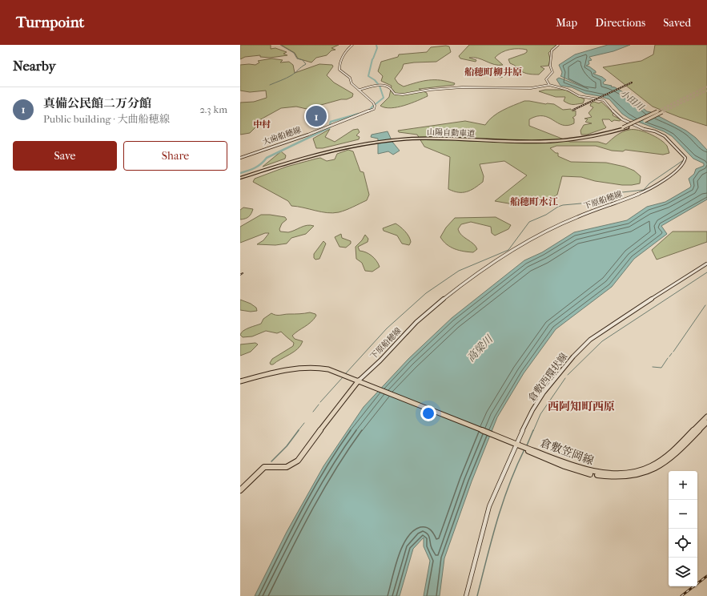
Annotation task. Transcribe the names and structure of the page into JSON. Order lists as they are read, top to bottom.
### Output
{
  "streets": {
    "highway": ["山陽自動車道"],
    "main road": [
      "大曲船穂線",
      "下原船穂線",
      "倉敷西環状線",
      "倉敷笠岡線"
    ]
  },
  "crossings": [
    ["下原船穂線", "倉敷笠岡線"],
    ["倉敷西環状線", "倉敷笠岡線"]
  ],
  "districts": [
    "船穂町柳井原",
    "中村",
    "船穂町水江",
    "西阿知町西原"
  ],
  "water": ["小田川", "高梁川"],
  "page": {
    "header": "Turnpoint",
    "nav": ["Map", "Directions", "Saved"],
    "heading": "Nearby",
    "list": [
      {
        "mark": "1",
        "name": "真備公民館二万分館",
        "note": "Public building · 大曲船穂線",
        "value": "2.3 km"
      }
    ],
    "pins": "1",
    "buttons": ["Save", "Share"],
    "map_buttons": ["+", "−"]
  }
}
